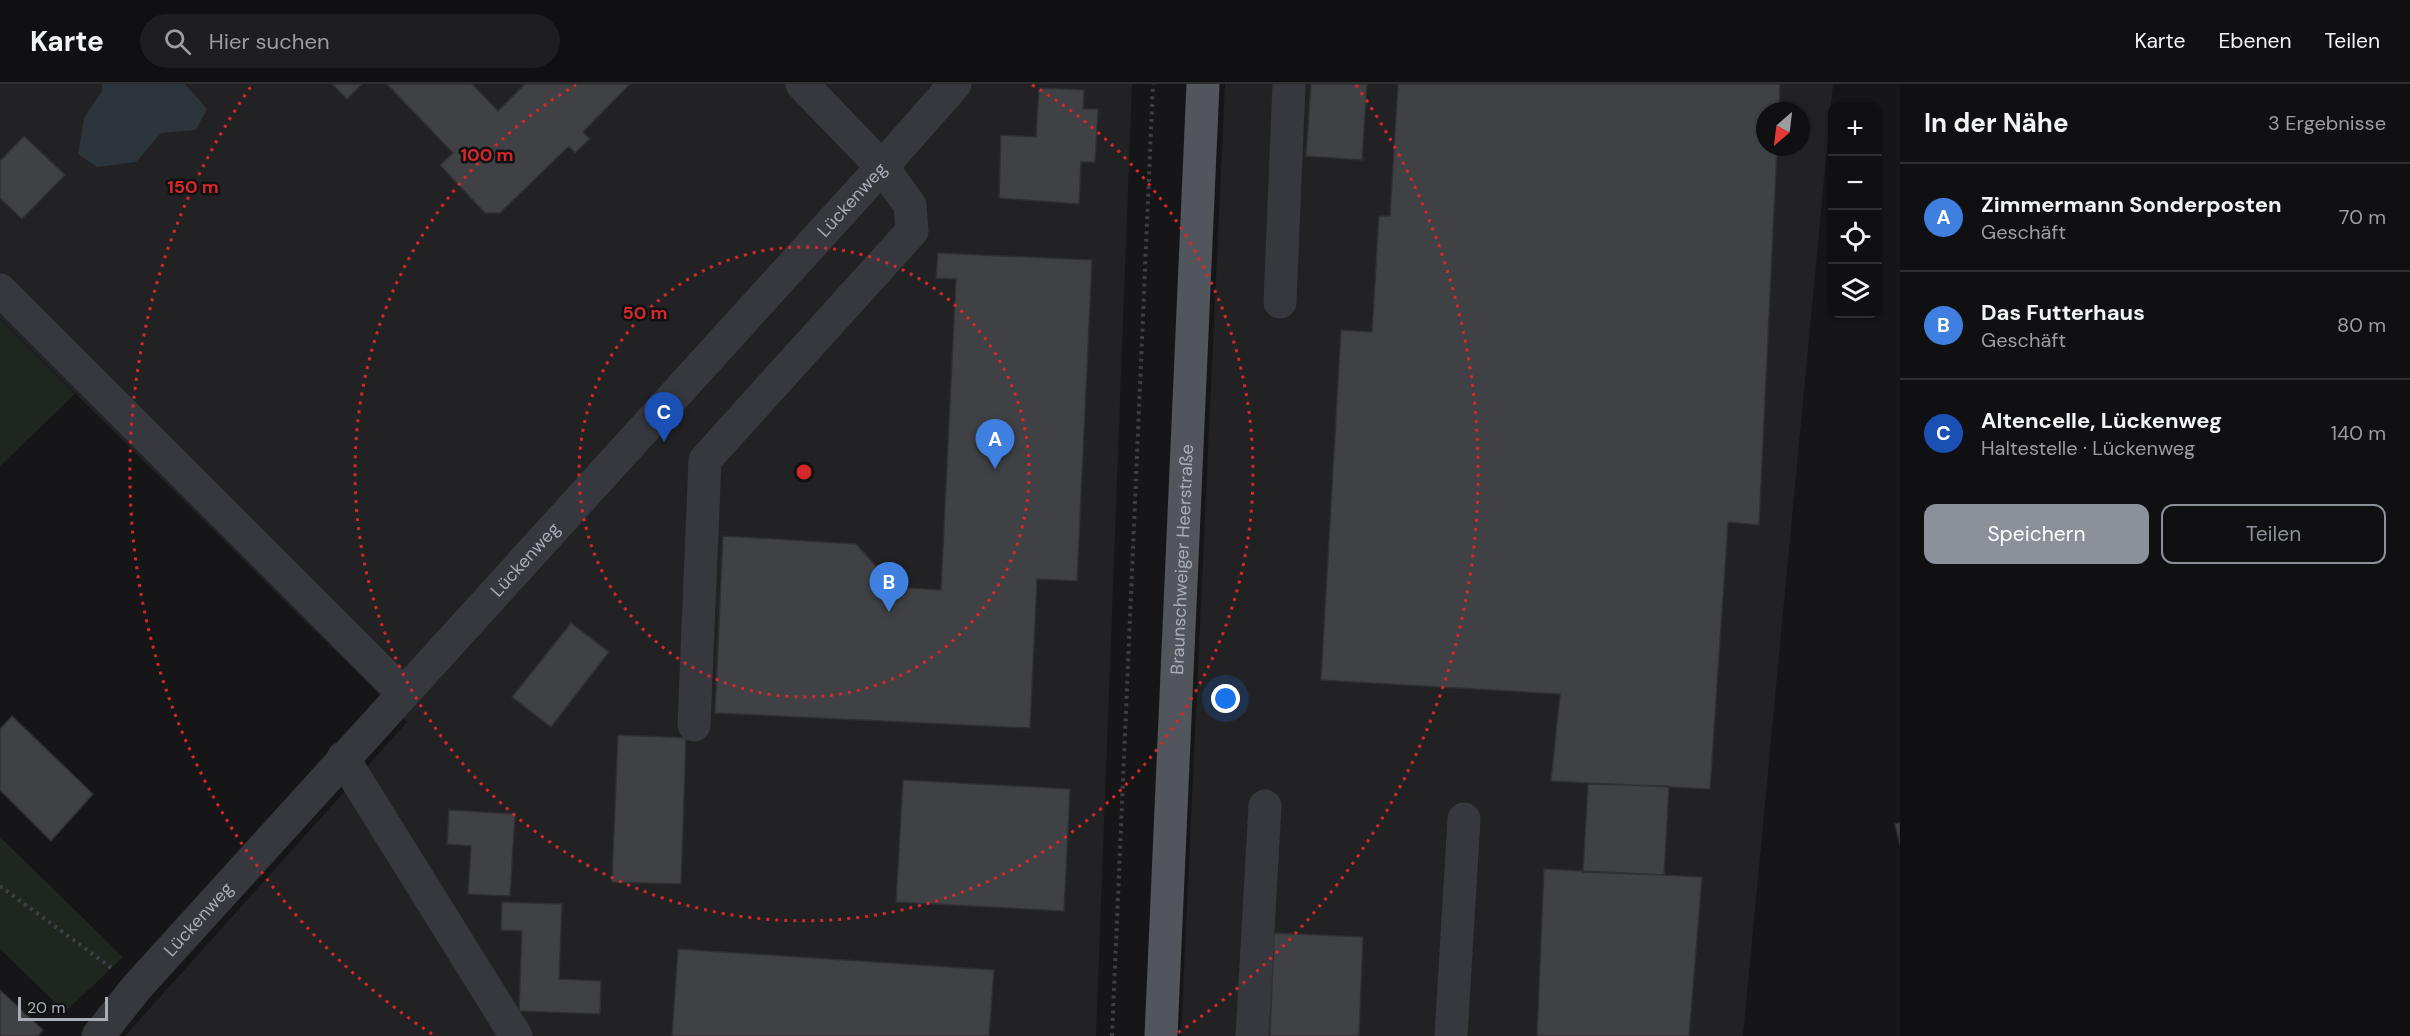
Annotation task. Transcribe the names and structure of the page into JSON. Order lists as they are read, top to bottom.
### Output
{
  "streets": {
    "main road": ["Braunschweiger Heerstraße"],
    "street": ["Lückenweg"]
  },
  "scale_bar": "20 m",
  "north": "bottom left",
  "page": {
    "header": "Karte",
    "search": "Hier suchen",
    "nav": ["Karte", "Ebenen", "Teilen"],
    "heading": ["In der Nähe", "3 Ergebnisse"],
    "map_buttons": ["+", "−"],
    "list": [
      {
        "mark": "A",
        "name": "Zimmermann Sonderposten",
        "note": "Geschäft",
        "value": "70 m"
      },
      {
        "mark": "B",
        "name": "Das Futterhaus",
        "note": "Geschäft",
        "value": "80 m"
      },
      {
        "mark": "C",
        "name": "Altencelle, Lückenweg",
        "note": "Haltestelle · Lückenweg",
        "value": "140 m"
      }
    ],
    "pins": ["C", "A", "B"],
    "buttons": ["Speichern", "Teilen"],
    "scale": "20 m"
  },
  "rings": ["100 m", "150 m", "50 m"]
}
